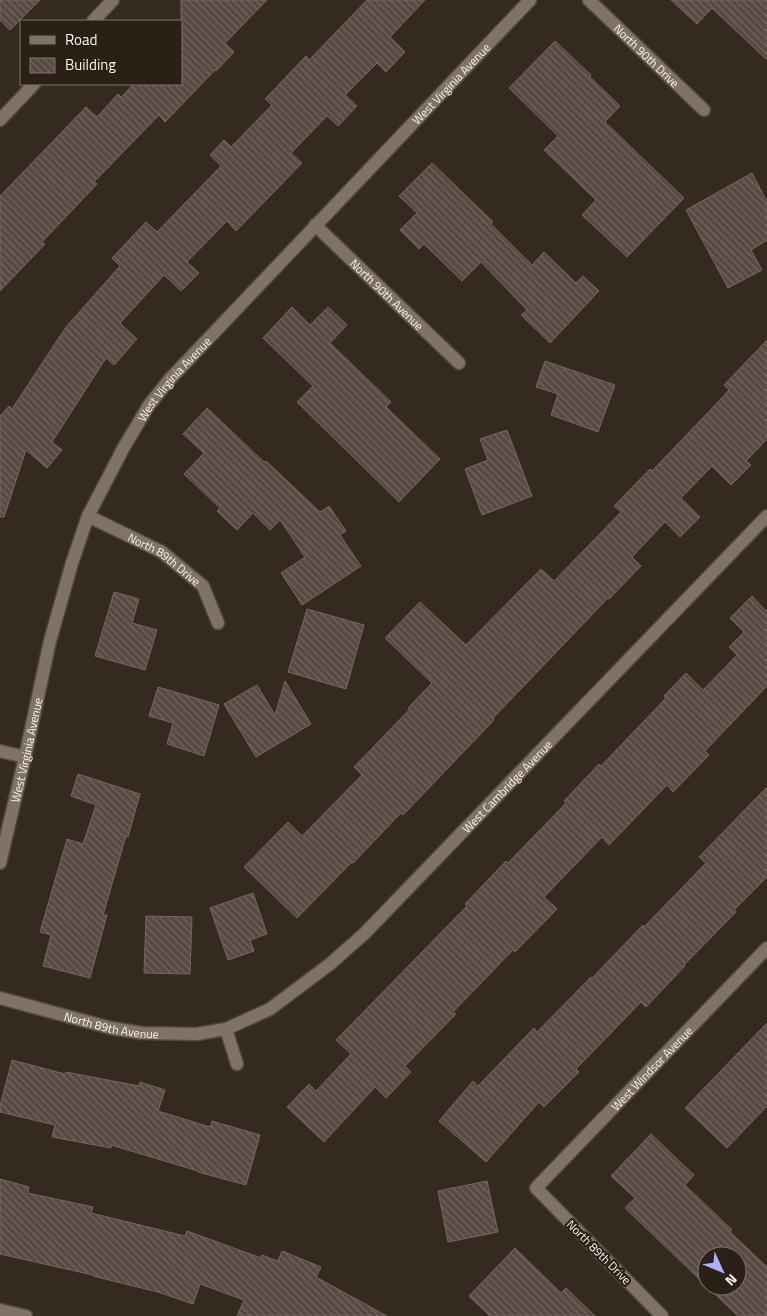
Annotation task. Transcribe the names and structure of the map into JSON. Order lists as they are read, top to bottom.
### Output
{
  "streets": {
    "street": [
      "North 90th Drive",
      "West Virginia Avenue",
      "North 90th Avenue",
      "North 89th Drive",
      "West Cambridge Avenue",
      "North 89th Avenue",
      "West Windsor Avenue"
    ]
  },
  "crossings": [
    ["West Virginia Avenue", "North 90th Avenue"],
    ["West Virginia Avenue", "North 89th Drive"],
    ["North 89th Drive", "West Windsor Avenue"],
    ["West Cambridge Avenue", "North 89th Avenue"]
  ],
  "legend": ["Road", "Building"],
  "north": "bottom right"
}
